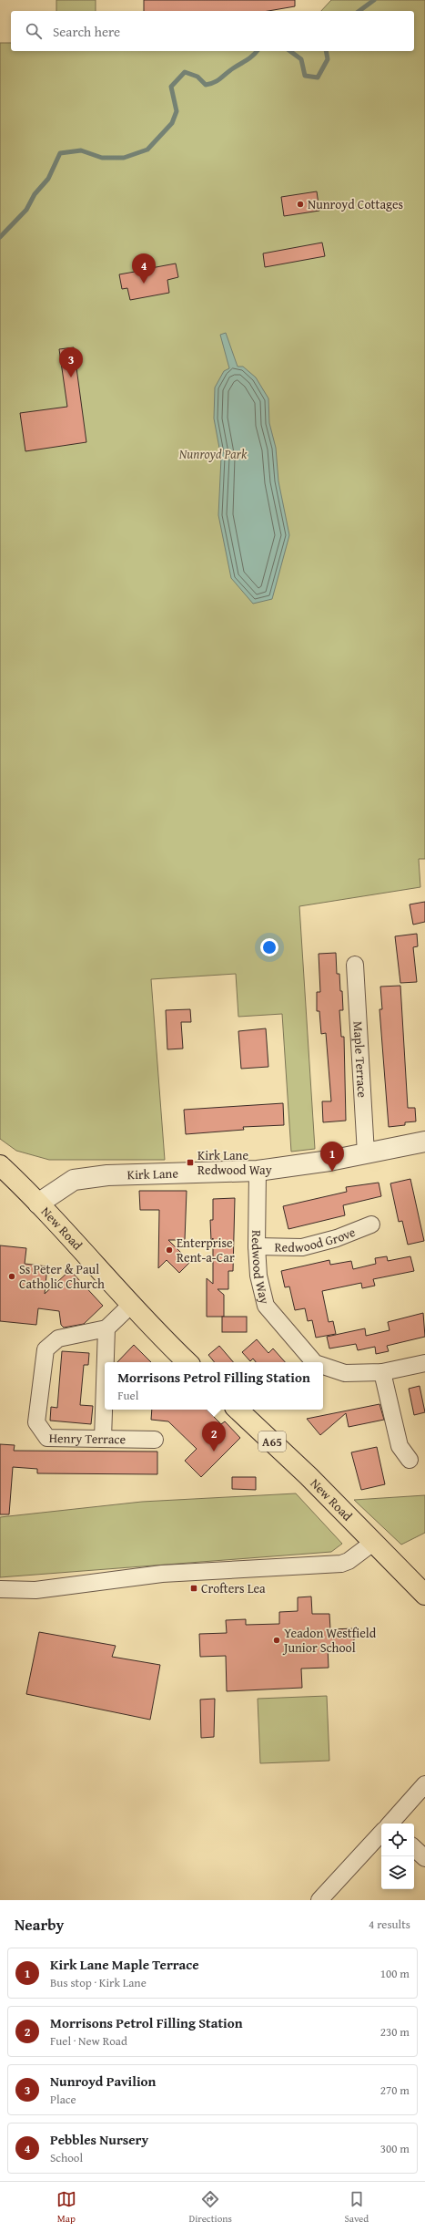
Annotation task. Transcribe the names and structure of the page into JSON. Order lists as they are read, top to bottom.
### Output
{
  "streets": {
    "main road": ["New Road", "A65"],
    "street": [
      "Maple Terrace",
      "Kirk Lane",
      "Redwood Grove",
      "Redwood Way",
      "Henry Terrace"
    ]
  },
  "crossings": [
    ["Maple Terrace", "Kirk Lane"],
    ["Kirk Lane", "New Road"],
    ["Kirk Lane", "Redwood Way"],
    ["Redwood Grove", "Redwood Way"]
  ],
  "parks": ["Nunroyd Park"],
  "places": {
    "other": [
      "Nunroyd Cottages",
      "Enterprise Rent-a-Car",
      "Ss Peter & Paul Catholic Church",
      "Yeadon Westfield Junior School"
    ],
    "transit": ["Kirk Lane Redwood Way", "Crofters Lea"]
  },
  "page": {
    "search": "Search here",
    "pins": [
      "4",
      "3",
      "1",
      "2"
    ],
    "popup": ["Morrisons Petrol Filling Station", "Fuel"],
    "heading": ["Nearby", "4 results"],
    "list": [
      {
        "mark": "1",
        "name": "Kirk Lane Maple Terrace",
        "note": "Bus stop · Kirk Lane",
        "value": "100 m"
      },
      {
        "mark": "2",
        "name": "Morrisons Petrol Filling Station",
        "note": "Fuel · New Road",
        "value": "230 m"
      },
      {
        "mark": "3",
        "name": "Nunroyd Pavilion",
        "note": "Place",
        "value": "270 m"
      },
      {
        "mark": "4",
        "name": "Pebbles Nursery",
        "note": "School",
        "value": "300 m"
      }
    ],
    "nav": ["Map", "Directions", "Saved"]
  }
}
